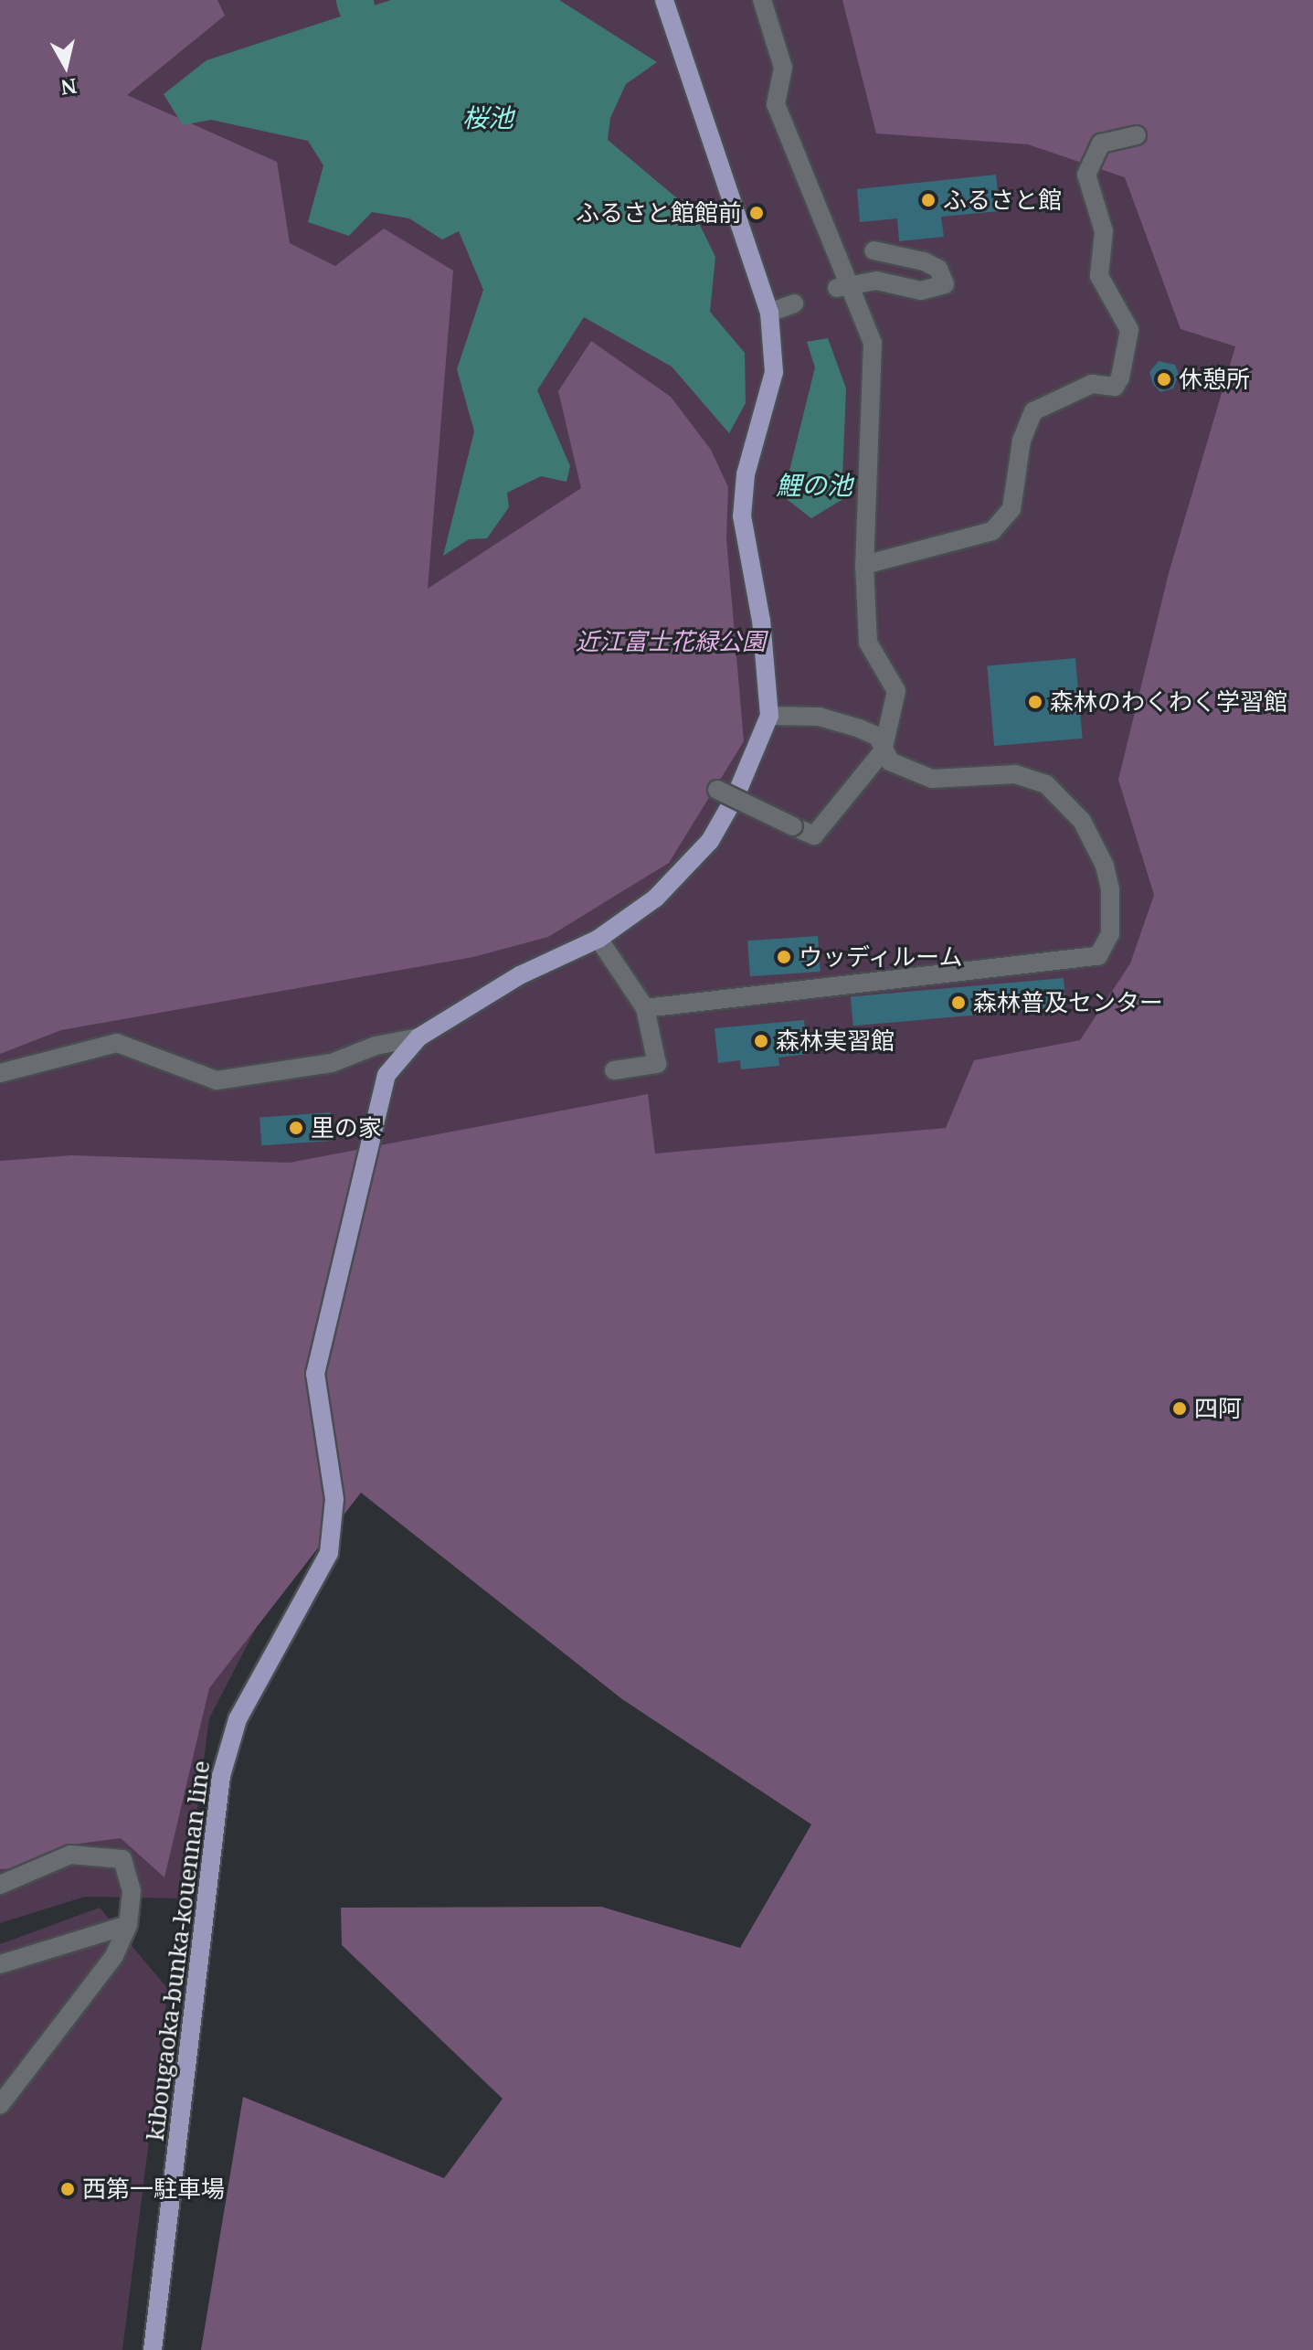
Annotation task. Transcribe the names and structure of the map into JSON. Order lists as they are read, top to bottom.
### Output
{
  "streets": {
    "main road": ["kibougaoka-bunka-kouennan line"]
  },
  "water": ["桜池", "鯉の池"],
  "parks": ["近江富士花緑公園"],
  "places": [
    "ふるさと館",
    "ふるさと館館前",
    "休憩所",
    "森林のわくわく学習館",
    "ウッディルーム",
    "森林普及センター",
    "森林実習館",
    "里の家",
    "四阿",
    "西第一駐車場"
  ],
  "north": "bottom"
}
